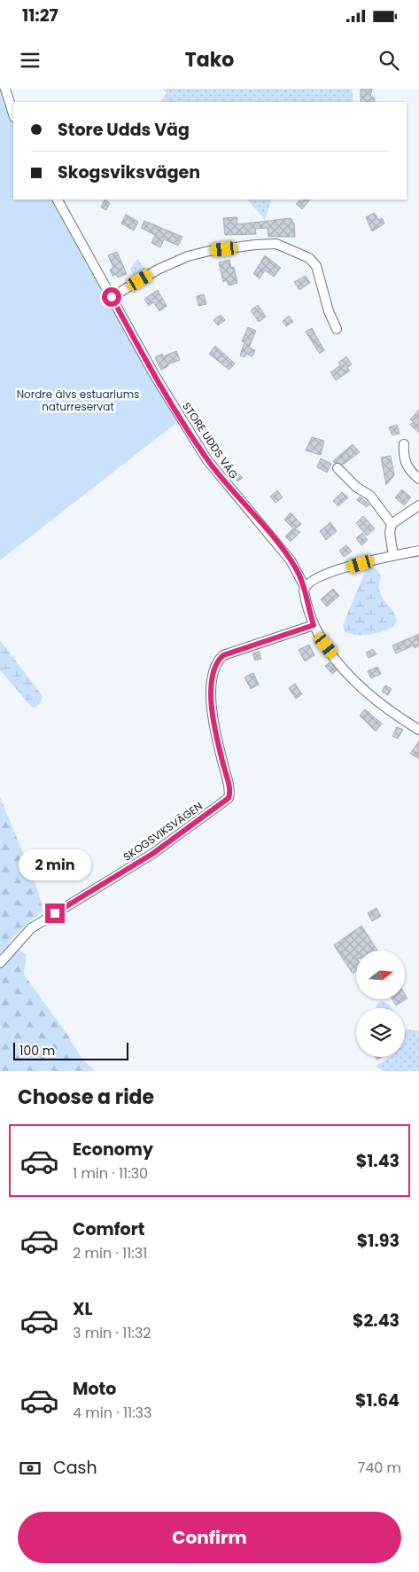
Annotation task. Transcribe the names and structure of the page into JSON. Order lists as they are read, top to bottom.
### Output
{
  "streets": {
    "street": ["STORE UDDS VÄG", "SKOGSVIKSVÄGEN"]
  },
  "crossings": [
    ["STORE UDDS VÄG", "SKOGSVIKSVÄGEN"]
  ],
  "parks": ["Nordre älvs estuariums naturreservat"],
  "scale_bar": "100 m",
  "north": "right",
  "page": {
    "status": "11:27",
    "header": "Tako",
    "banner": ["Store Udds Väg", "Skogsviksvägen"],
    "bubble": "2 min",
    "scale": "100 m",
    "heading": "Choose a ride",
    "list": [
      {
        "name": "Economy",
        "note": "1 min · 11:30",
        "value": "$1.43"
      },
      {
        "name": "Comfort",
        "note": "2 min · 11:31",
        "value": "$1.93"
      },
      {
        "name": "XL",
        "note": "3 min · 11:32",
        "value": "$2.43"
      },
      {
        "name": "Moto",
        "note": "4 min · 11:33",
        "value": "$1.64"
      }
    ],
    "pay": ["Cash", "740 m"],
    "buttons": "Confirm"
  }
}
